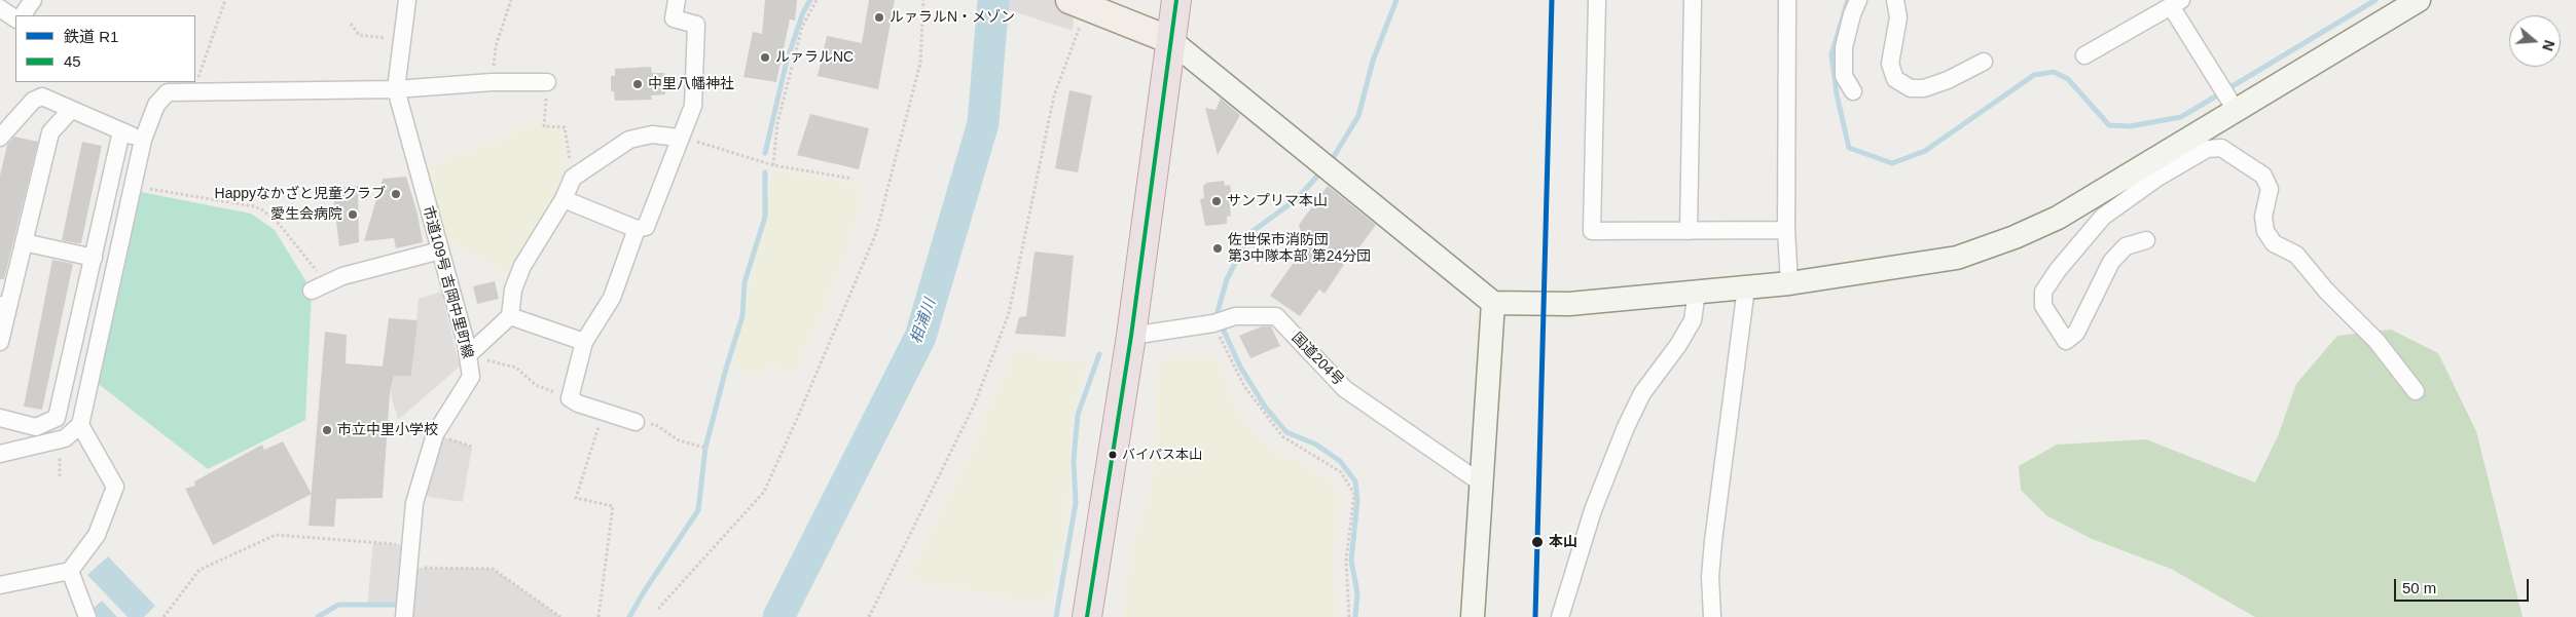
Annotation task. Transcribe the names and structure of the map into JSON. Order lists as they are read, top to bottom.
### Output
{
  "streets": {
    "street": ["市道109号 吉岡中里町線", "国道204号"]
  },
  "water": ["相浦川"],
  "places": [
    "ルァラルN・メゾン",
    "ルァラルNC",
    "中里八幡神社",
    "Happyなかざと児童クラブ",
    "サンプリマ本山",
    "愛生会病院",
    "佐世保市消防団 第3中隊本部 第24分団",
    "市立中里小学校",
    "バイパス本山",
    "本山"
  ],
  "lines": ["rail line R1", "transit line 45"],
  "legend": ["鉄道 R1", "45"],
  "scale_bar": "50 m",
  "north": "right"
}
